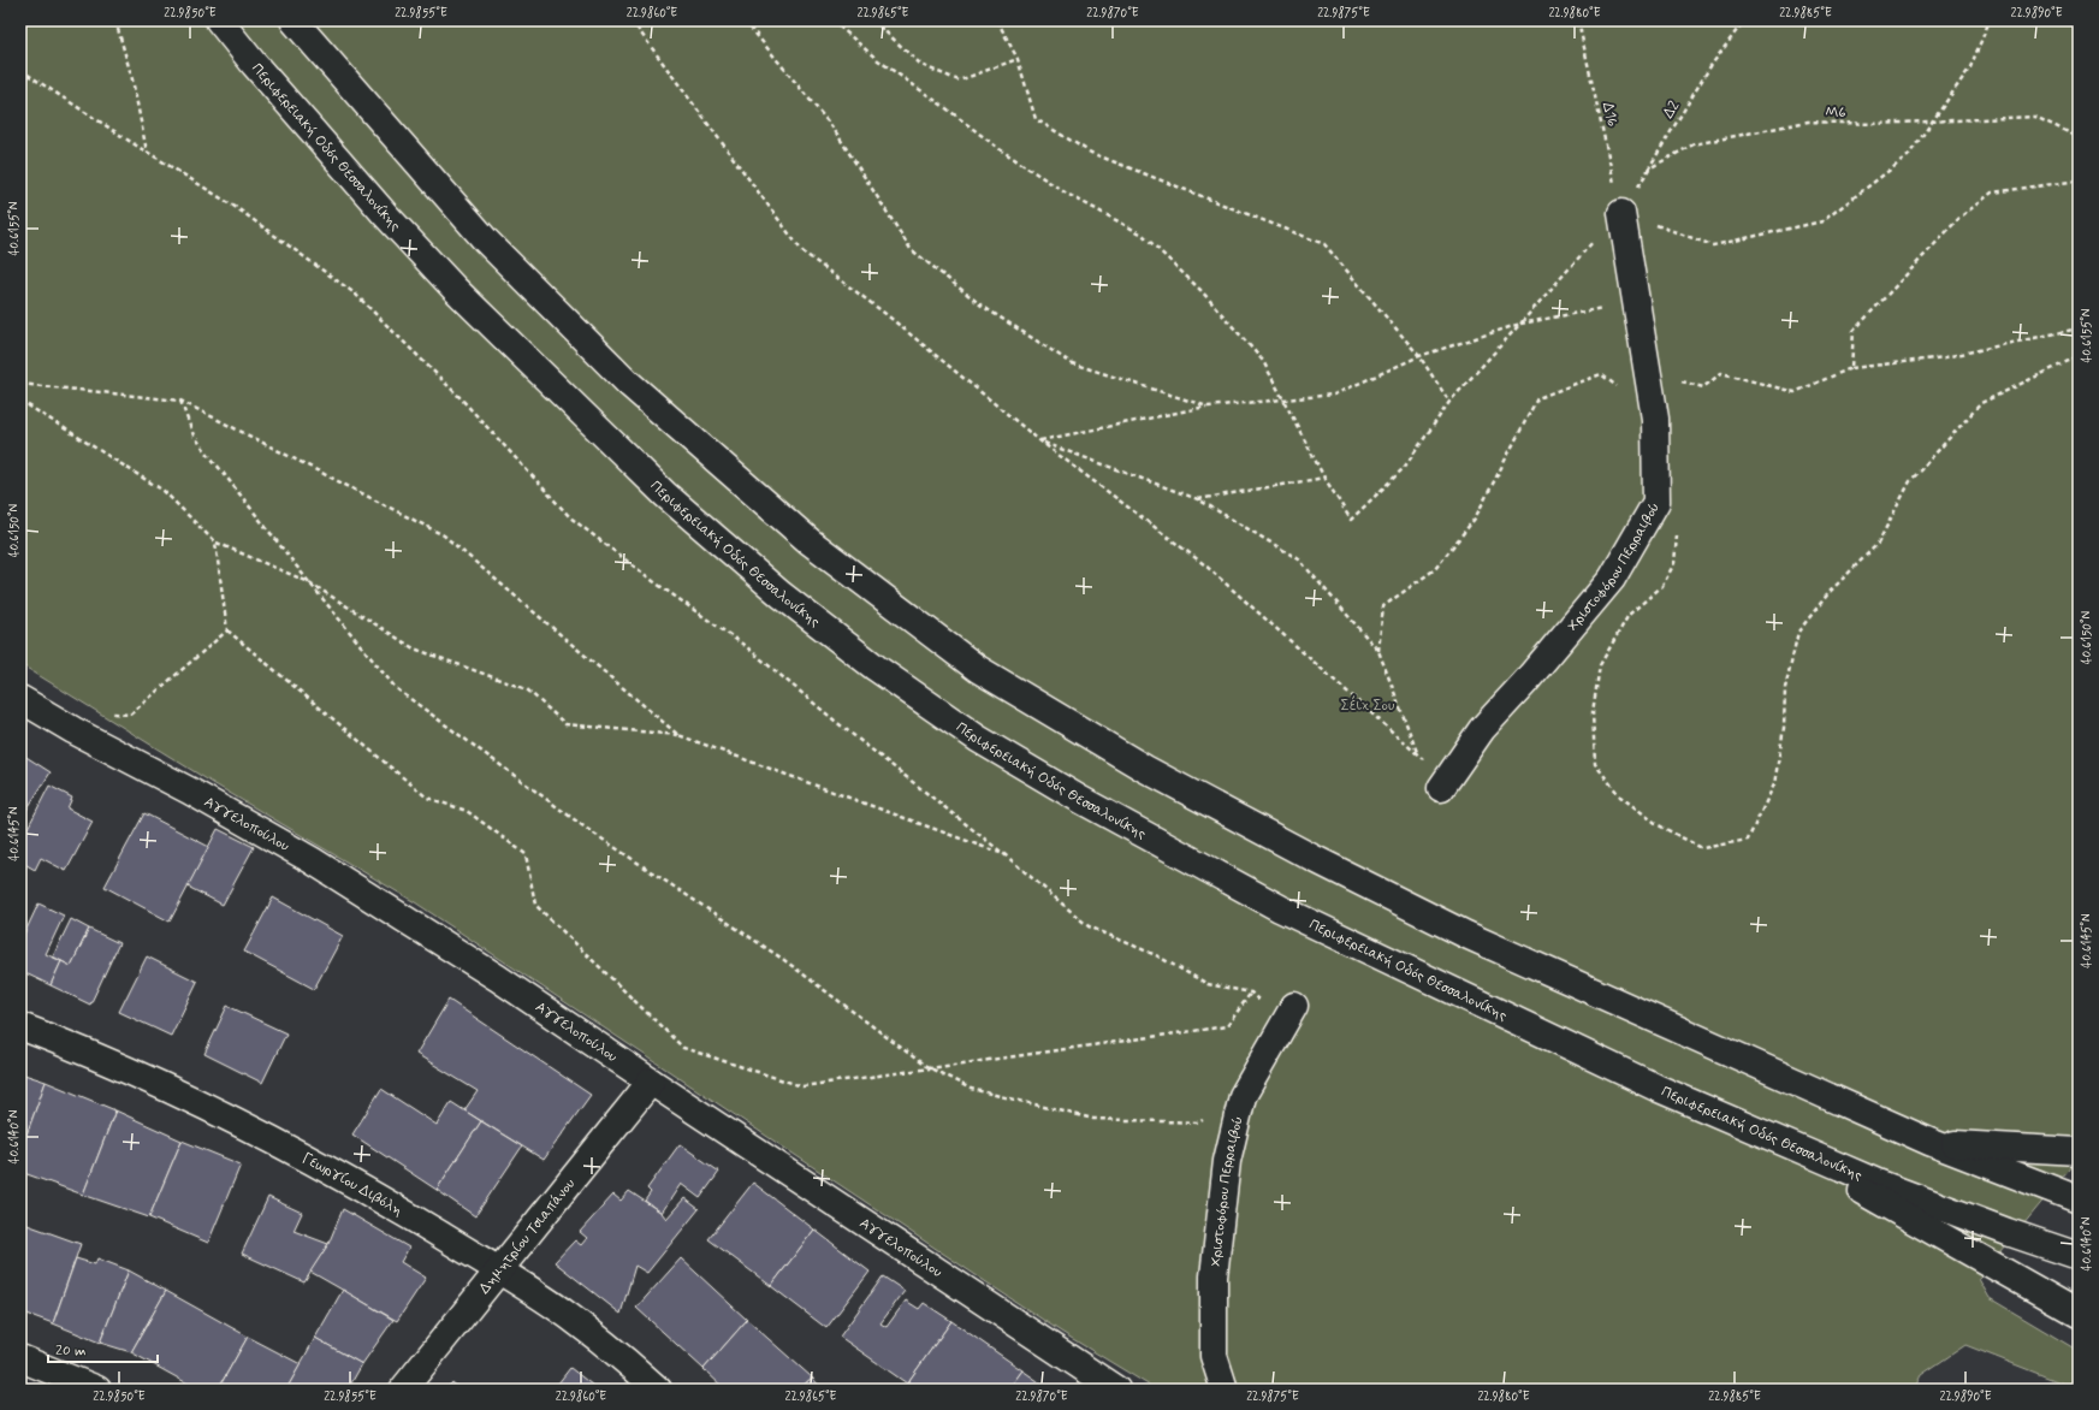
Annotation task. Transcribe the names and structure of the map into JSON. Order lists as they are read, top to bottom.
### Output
{
  "streets": {
    "main road": [
      "Περιφερειακή Οδός Θεσσαλονίκης",
      "Χριστοφόρου Περραιβού",
      "Αγγελοπούλου",
      "Γεωργίου Διβόλη",
      "Δημητρίου Τσιαπάνου"
    ],
    "path": ["Δ2", "Μ6", "Δ16"]
  },
  "crossings": [
    ["Δ2", "Μ6"],
    ["Δ2", "Δ16"],
    ["Δ2", "Χριστοφόρου Περραιβού"],
    ["Μ6", "Δ16"],
    ["Μ6", "Χριστοφόρου Περραιβού"],
    ["Δ16", "Χριστοφόρου Περραιβού"],
    ["Αγγελοπούλου", "Δημητρίου Τσιαπάνου"],
    ["Γεωργίου Διβόλη", "Δημητρίου Τσιαπάνου"]
  ],
  "parks": ["Σέιχ Σου"],
  "scale_bar": "20 m",
  "coordinates": [
    "22.9850°E",
    "22.9855°E",
    "22.9860°E",
    "22.9865°E",
    "22.9870°E",
    "22.9875°E",
    "22.9880°E",
    "22.9885°E",
    "22.9890°E",
    "40.6155°N",
    "40.6150°N",
    "40.6145°N",
    "40.6140°N"
  ]
}
